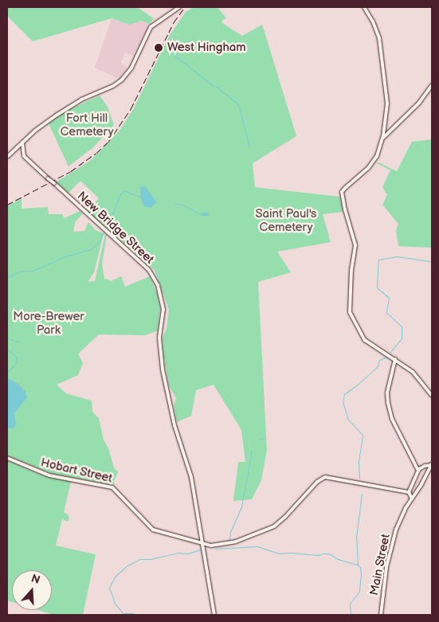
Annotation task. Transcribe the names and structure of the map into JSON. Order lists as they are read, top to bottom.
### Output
{
  "streets": {
    "street": ["New Bridge Street", "Hobart Street", "Main Street"]
  },
  "crossings": [
    ["New Bridge Street", "Hobart Street"]
  ],
  "parks": ["Fort Hill Cemetery", "Saint Paul's Cemetery", "More-Brewer Park"],
  "places": ["West Hingham"],
  "north": "top"
}
